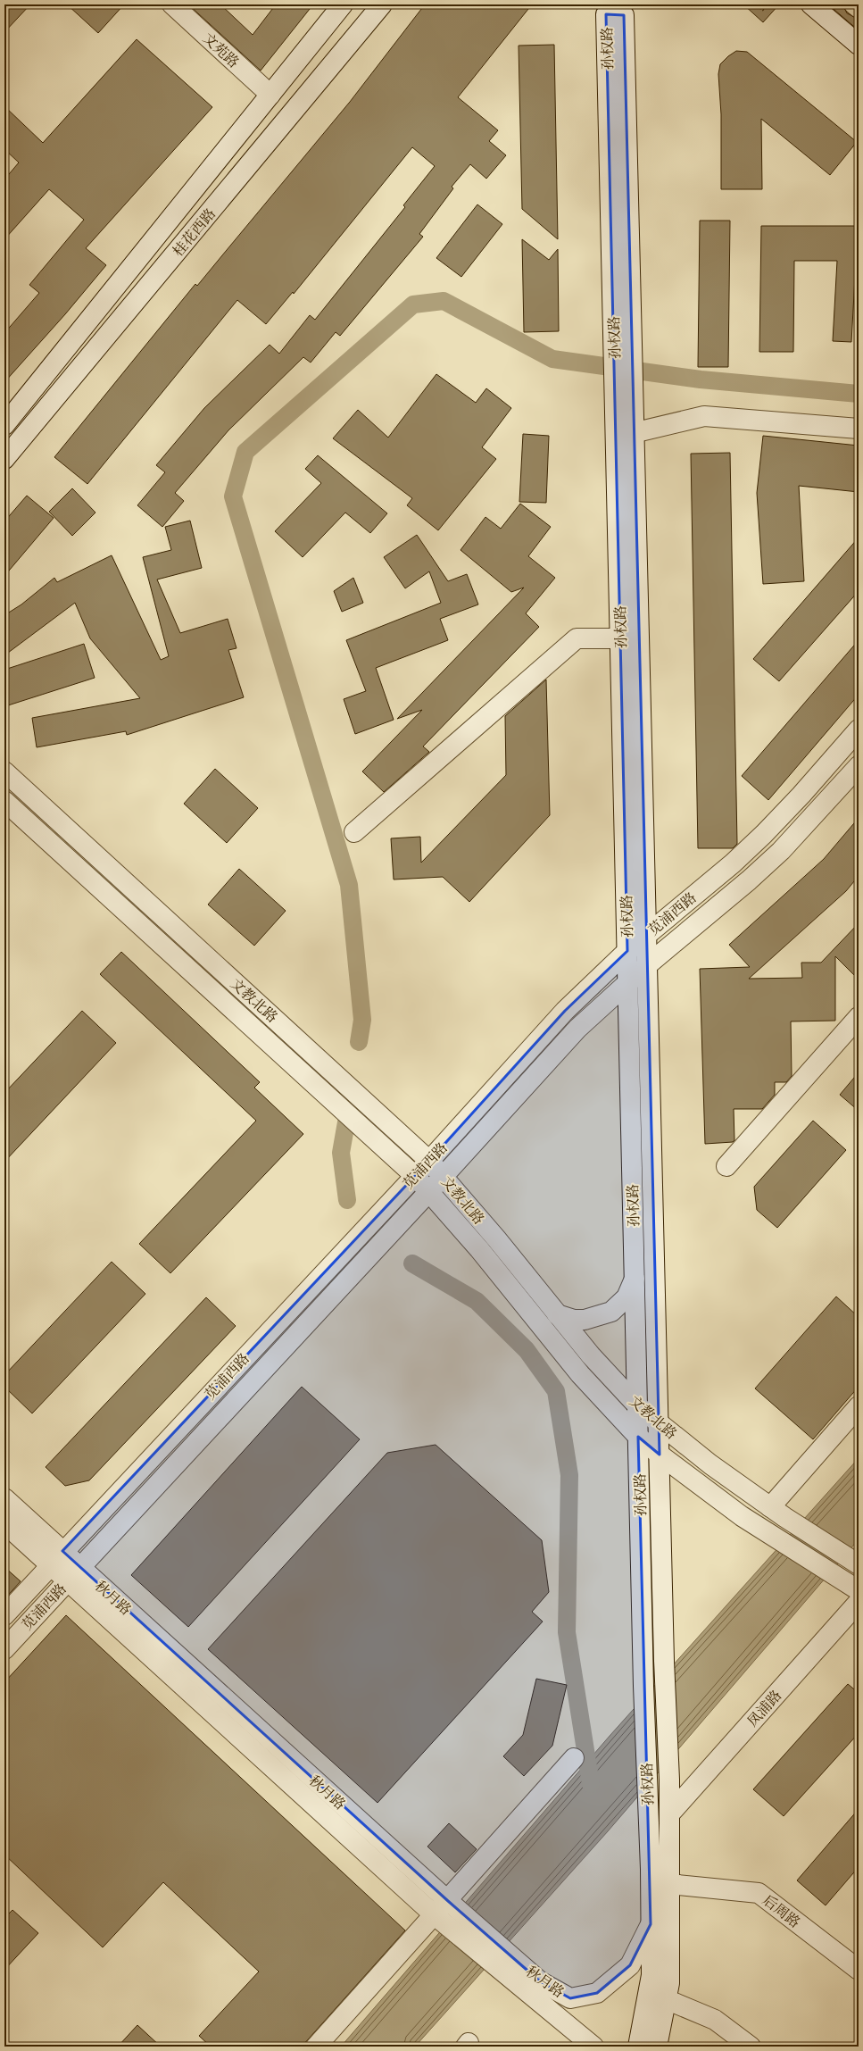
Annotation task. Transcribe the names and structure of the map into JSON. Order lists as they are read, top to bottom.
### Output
{
  "streets": {
    "street": [
      "孙权路",
      "文苑路",
      "桂花西路",
      "苋浦西路",
      "文教北路",
      "秋月路",
      "凤浦路",
      "后周路"
    ]
  },
  "crossings": [
    ["孙权路", "苋浦西路"],
    ["孙权路", "文教北路"],
    ["孙权路", "秋月路"],
    ["孙权路", "凤浦路"],
    ["孙权路", "后周路"],
    ["文苑路", "桂花西路"],
    ["苋浦西路", "文教北路"],
    ["苋浦西路", "秋月路"]
  ]
}
